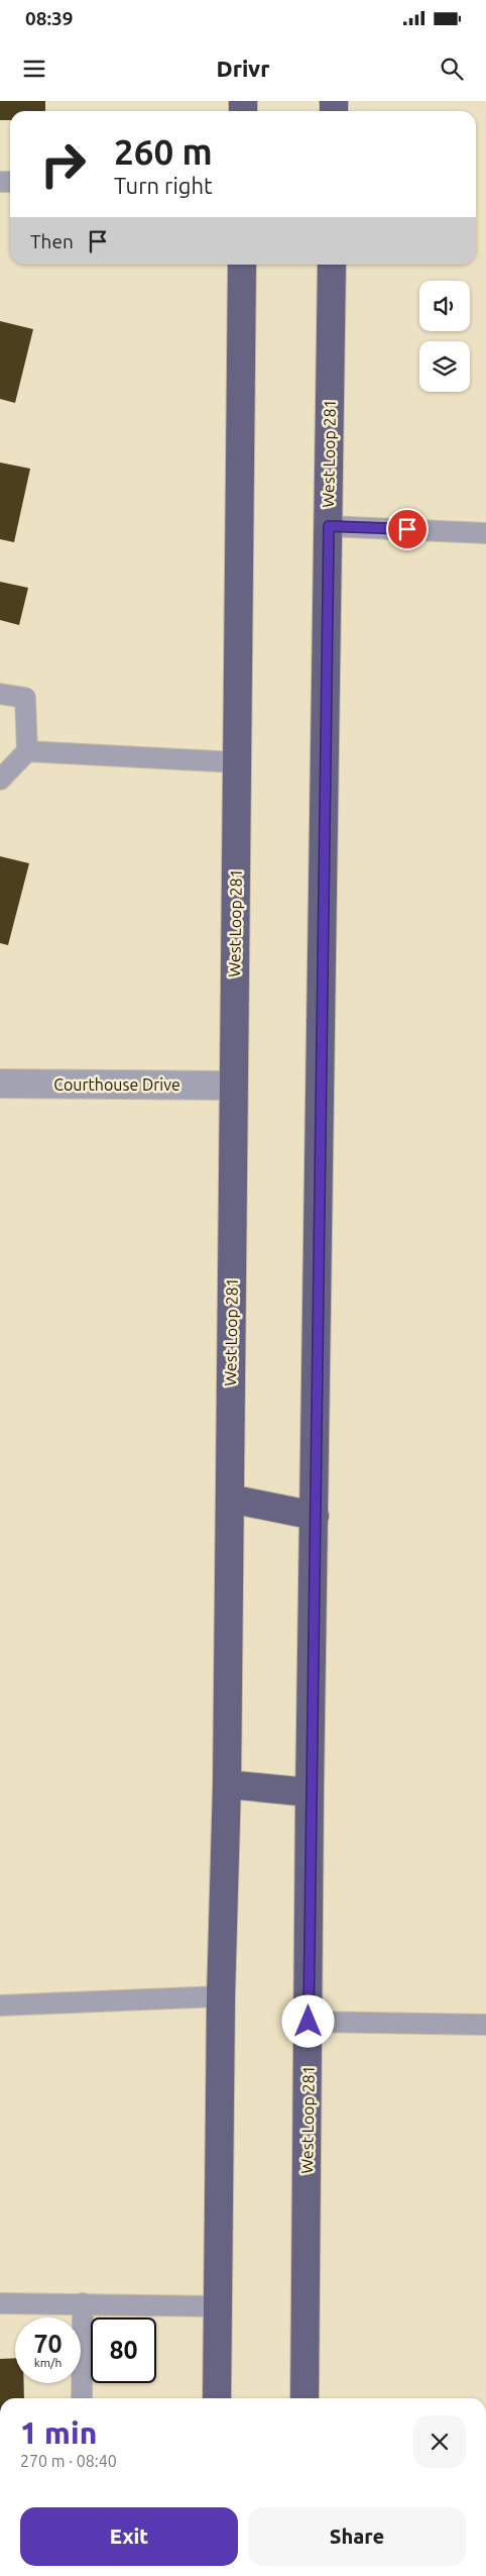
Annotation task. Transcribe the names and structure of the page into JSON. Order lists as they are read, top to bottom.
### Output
{
  "streets": {
    "highway": ["West Loop 281"],
    "street": ["Courthouse Drive"]
  },
  "crossings": [
    ["West Loop 281", "Courthouse Drive"]
  ],
  "page": {
    "status": "08:39",
    "header": "Drivr",
    "turn": ["260 m", "Turn right"],
    "then": "Then",
    "speed": "70 km/h",
    "limit": "80",
    "heading": ["1 min", "270 m · 08:40"],
    "buttons": ["Exit", "Share"]
  }
}
